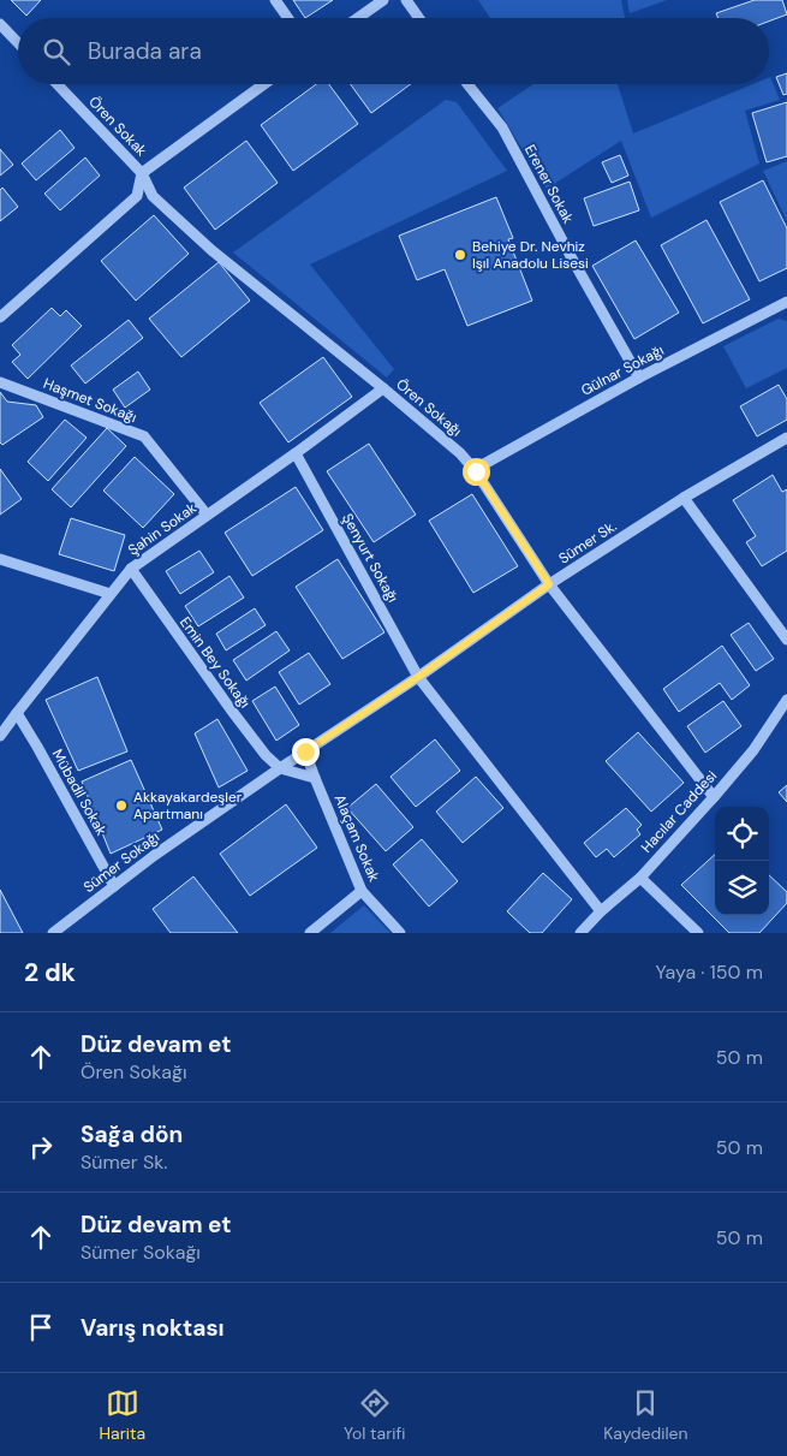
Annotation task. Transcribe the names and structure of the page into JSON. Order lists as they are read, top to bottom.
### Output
{
  "streets": {
    "street": [
      "Ören Sokak",
      "Erener Sokak",
      "Gülnar Sokağı",
      "Haşmet Sokağı",
      "Ören Sokağı",
      "Şahin Sokak",
      "Sümer Sk.",
      "Şenyurt Sokağı",
      "Emin Bey Sokağı",
      "Mübadil Sokak",
      "Hacılar Caddesi",
      "Alaçam Sokak",
      "Sümer Sokağı"
    ]
  },
  "crossings": [
    ["Ören Sokak", "Ören Sokağı"],
    ["Erener Sokak", "Gülnar Sokağı"],
    ["Gülnar Sokağı", "Ören Sokağı"],
    ["Haşmet Sokağı", "Şahin Sokak"],
    ["Ören Sokağı", "Şahin Sokak"],
    ["Ören Sokağı", "Sümer Sk."],
    ["Ören Sokağı", "Hacılar Caddesi"],
    ["Şahin Sokak", "Şenyurt Sokağı"],
    ["Şahin Sokak", "Emin Bey Sokağı"],
    ["Şahin Sokak", "Mübadil Sokak"],
    ["Sümer Sk.", "Şenyurt Sokağı"],
    ["Sümer Sk.", "Sümer Sokağı"],
    ["Şenyurt Sokağı", "Hacılar Caddesi"],
    ["Şenyurt Sokağı", "Sümer Sokağı"],
    ["Emin Bey Sokağı", "Sümer Sokağı"],
    ["Mübadil Sokak", "Sümer Sokağı"],
    ["Alaçam Sokak", "Sümer Sokağı"]
  ],
  "places": ["Behiye Dr. Nevhiz Işıl Anadolu Lisesi", "Akkayakardeşler Apartmanı"],
  "page": {
    "search": "Burada ara",
    "heading": ["2 dk", "Yaya · 150 m"],
    "list": [
      ["Düz devam et", "Ören Sokağı", "50 m"],
      ["Sağa dön", "Sümer Sk.", "50 m"],
      ["Düz devam et", "Sümer Sokağı", "50 m"],
      "Varış noktası"
    ],
    "nav": ["Harita", "Yol tarifi", "Kaydedilen"]
  }
}
